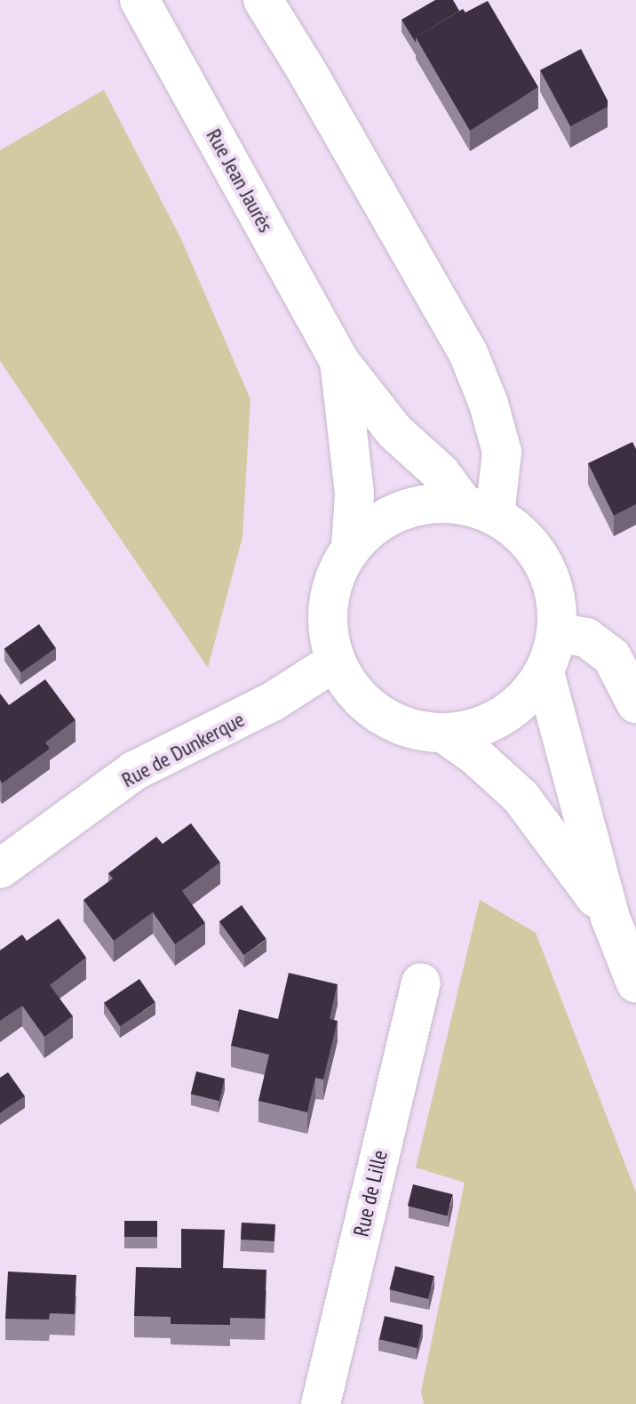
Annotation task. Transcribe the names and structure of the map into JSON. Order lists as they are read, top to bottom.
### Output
{
  "streets": {
    "main road": ["Rue Jean Jaurès", "Rue de Dunkerque", "Rue de Lille"]
  },
  "crossings": [
    ["Rue Jean Jaurès", "Rue de Dunkerque"]
  ]
}
